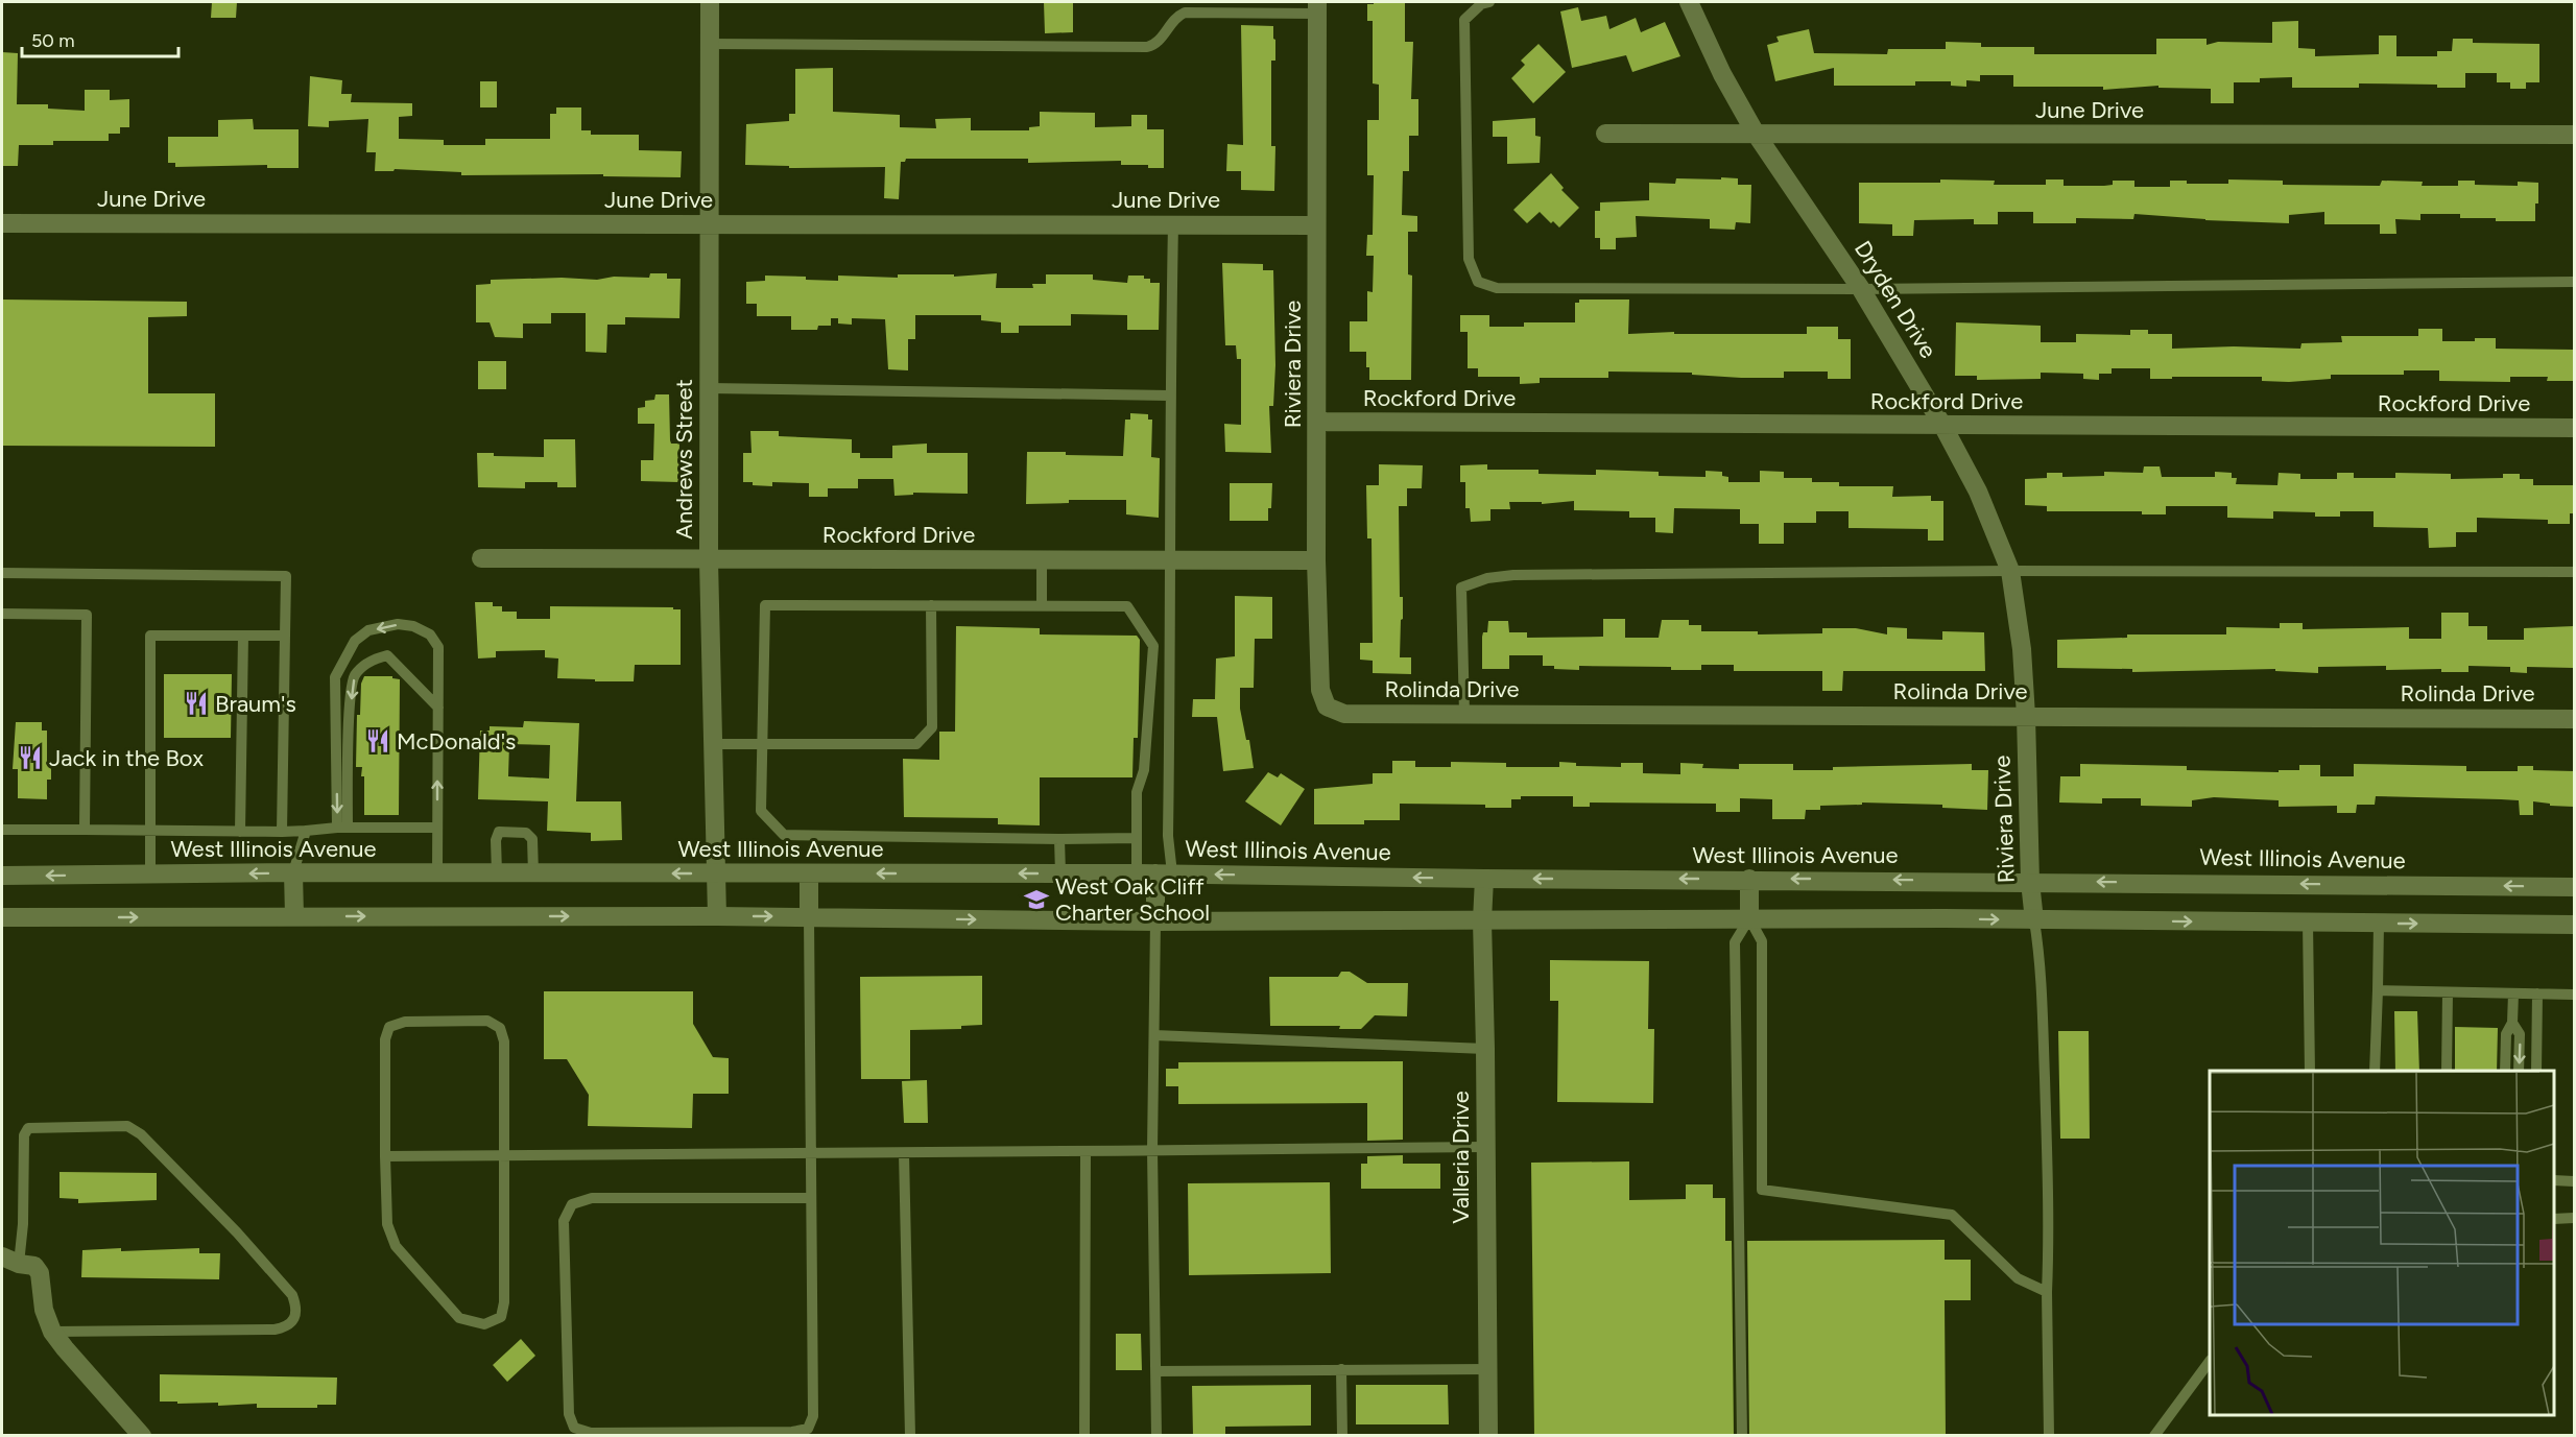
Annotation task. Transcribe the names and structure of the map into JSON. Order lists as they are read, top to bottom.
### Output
{
  "streets": {
    "street": [
      "June Drive",
      "Dryden Drive",
      "Riviera Drive",
      "Rockford Drive",
      "Andrews Street",
      "Rolinda Drive",
      "West Illinois Avenue",
      "Valleria Drive"
    ]
  },
  "crossings": [
    ["June Drive", "Dryden Drive"],
    ["June Drive", "Riviera Drive"],
    ["June Drive", "Andrews Street"],
    ["Dryden Drive", "Riviera Drive"],
    ["Dryden Drive", "Rockford Drive"],
    ["Dryden Drive", "Rolinda Drive"],
    ["Riviera Drive", "Rockford Drive"],
    ["Riviera Drive", "Rolinda Drive"],
    ["Riviera Drive", "West Illinois Avenue"],
    ["Rockford Drive", "Andrews Street"],
    ["Andrews Street", "West Illinois Avenue"],
    ["West Illinois Avenue", "Valleria Drive"]
  ],
  "places": {
    "restaurant": ["Braum's", "McDonald's", "Jack in the Box"],
    "school or university": ["West Oak Cliff Charter School"]
  },
  "scale_bar": "50 m"
}
